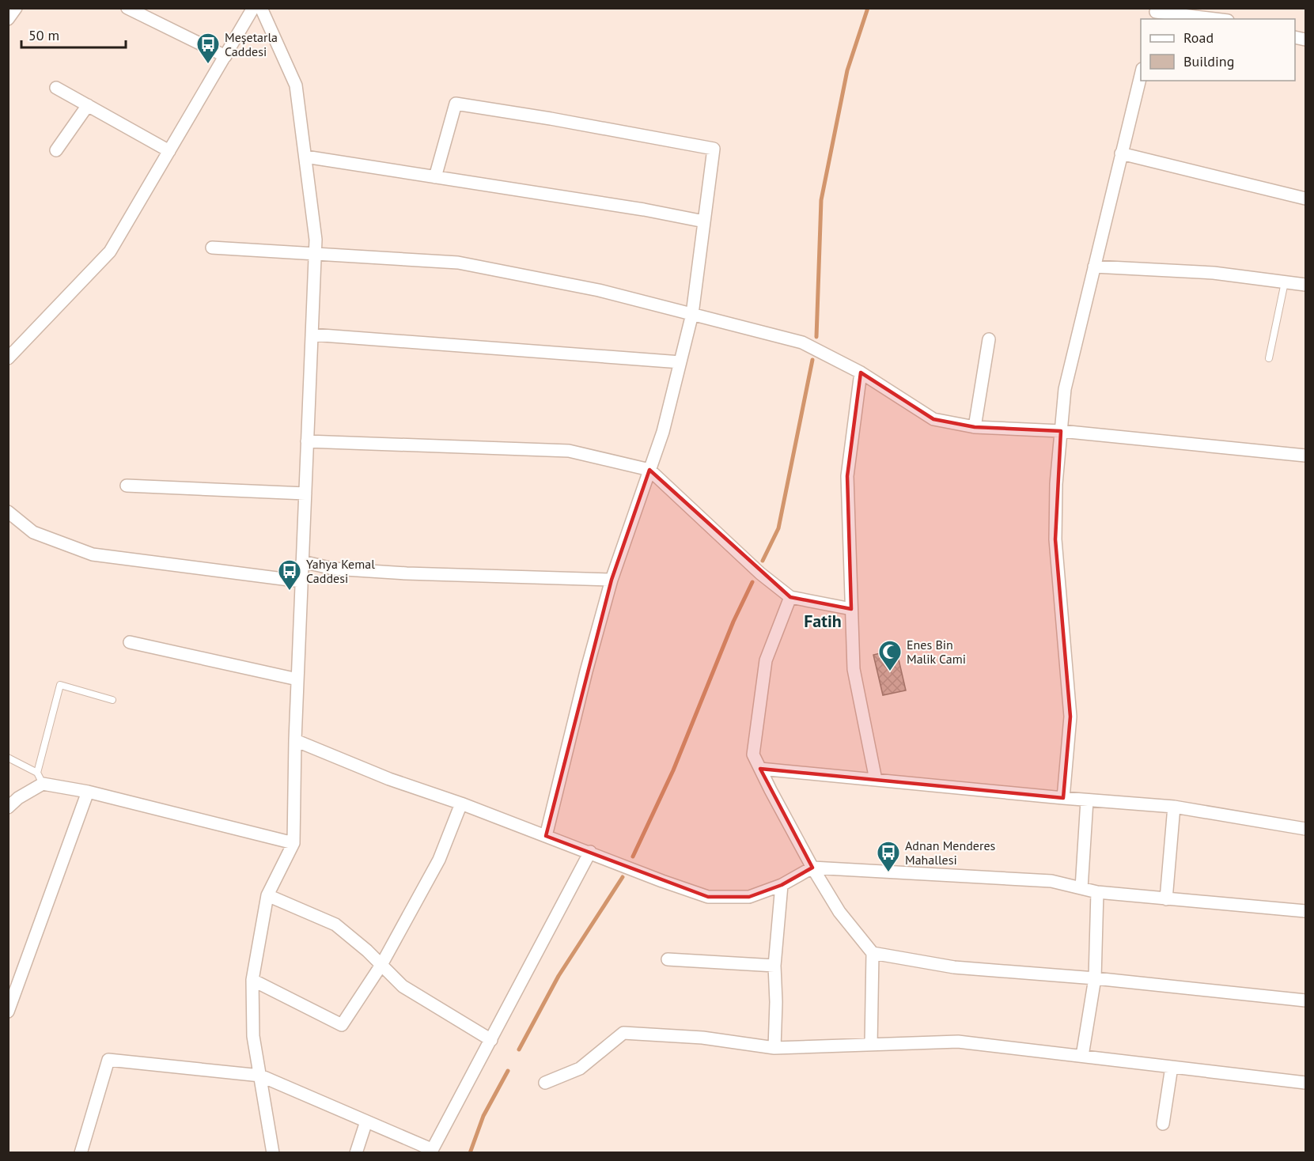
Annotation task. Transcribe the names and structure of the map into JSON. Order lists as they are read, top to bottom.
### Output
{
  "districts": ["Fatih"],
  "places": {
    "bus stop": ["Meşetarla Caddesi", "Yahya Kemal Caddesi", "Adnan Menderes Mahallesi"],
    "mosque": ["Enes Bin Malik Cami"]
  },
  "legend": ["Road", "Building"],
  "scale_bar": "50 m"
}
